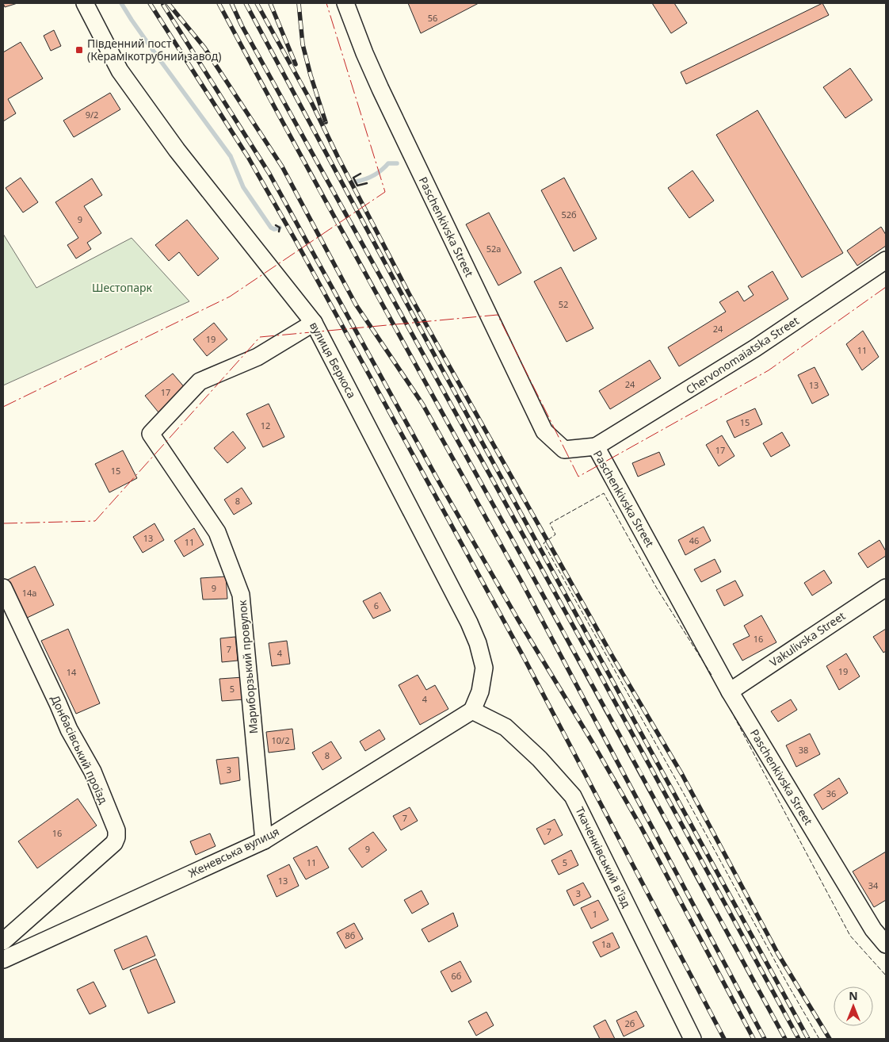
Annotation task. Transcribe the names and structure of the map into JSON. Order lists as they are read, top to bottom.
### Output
{
  "streets": {
    "street": [
      "Paschenkivska Street",
      "Chervonomaiatska Street",
      "вулиця Беркоса",
      "Vakulivska Street",
      "Мариборзький провулок",
      "Донбасівський проїзд",
      "Женевська вулиця",
      "Ткаченківський в'їзд"
    ]
  },
  "crossings": [
    ["Paschenkivska Street", "Chervonomaiatska Street"],
    ["Paschenkivska Street", "Vakulivska Street"],
    ["вулиця Беркоса", "Мариборзький провулок"],
    ["вулиця Беркоса", "Женевська вулиця"],
    ["вулиця Беркоса", "Ткаченківський в'їзд"],
    ["Мариборзький провулок", "Женевська вулиця"],
    ["Женевська вулиця", "Ткаченківський в'їзд"]
  ],
  "parks": ["Шестопарк"],
  "places": {
    "transit": ["Південний пост (Керамікотрубний завод)"]
  },
  "house_numbers": [
    "56",
    "9/2",
    "52б",
    "9",
    "52а",
    "52",
    "24",
    "19",
    "11",
    "24",
    "13",
    "17",
    "15",
    "12",
    "17",
    "15",
    "8",
    "13",
    "46",
    "11",
    "9",
    "14а",
    "6",
    "16",
    "7",
    "4",
    "19",
    "14",
    "5",
    "4",
    "10/2",
    "38",
    "8",
    "3",
    "36",
    "7",
    "7",
    "16",
    "9",
    "11",
    "5",
    "13",
    "34",
    "3",
    "1",
    "8б",
    "1а",
    "6б",
    "2б"
  ],
  "north": "top"
}
